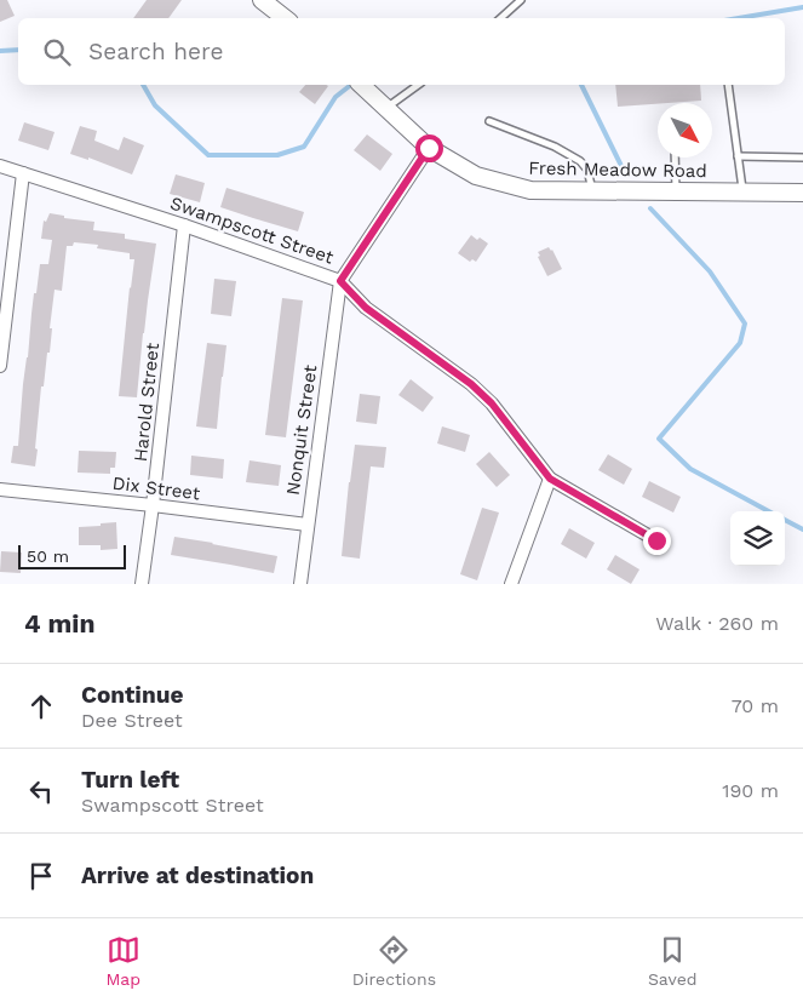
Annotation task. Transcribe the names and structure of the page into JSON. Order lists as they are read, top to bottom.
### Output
{
  "streets": {
    "street": [
      "Fresh Meadow Road",
      "Swampscott Street",
      "Harold Street",
      "Nonquit Street",
      "Dix Street"
    ]
  },
  "crossings": [
    ["Swampscott Street", "Harold Street"],
    ["Swampscott Street", "Nonquit Street"],
    ["Harold Street", "Dix Street"],
    ["Nonquit Street", "Dix Street"]
  ],
  "scale_bar": "50 m",
  "north": "bottom right",
  "page": {
    "search": "Search here",
    "scale": "50 m",
    "heading": ["4 min", "Walk · 260 m"],
    "list": [
      ["Continue", "Dee Street", "70 m"],
      ["Turn left", "Swampscott Street", "190 m"],
      "Arrive at destination"
    ],
    "nav": ["Map", "Directions", "Saved"]
  }
}
